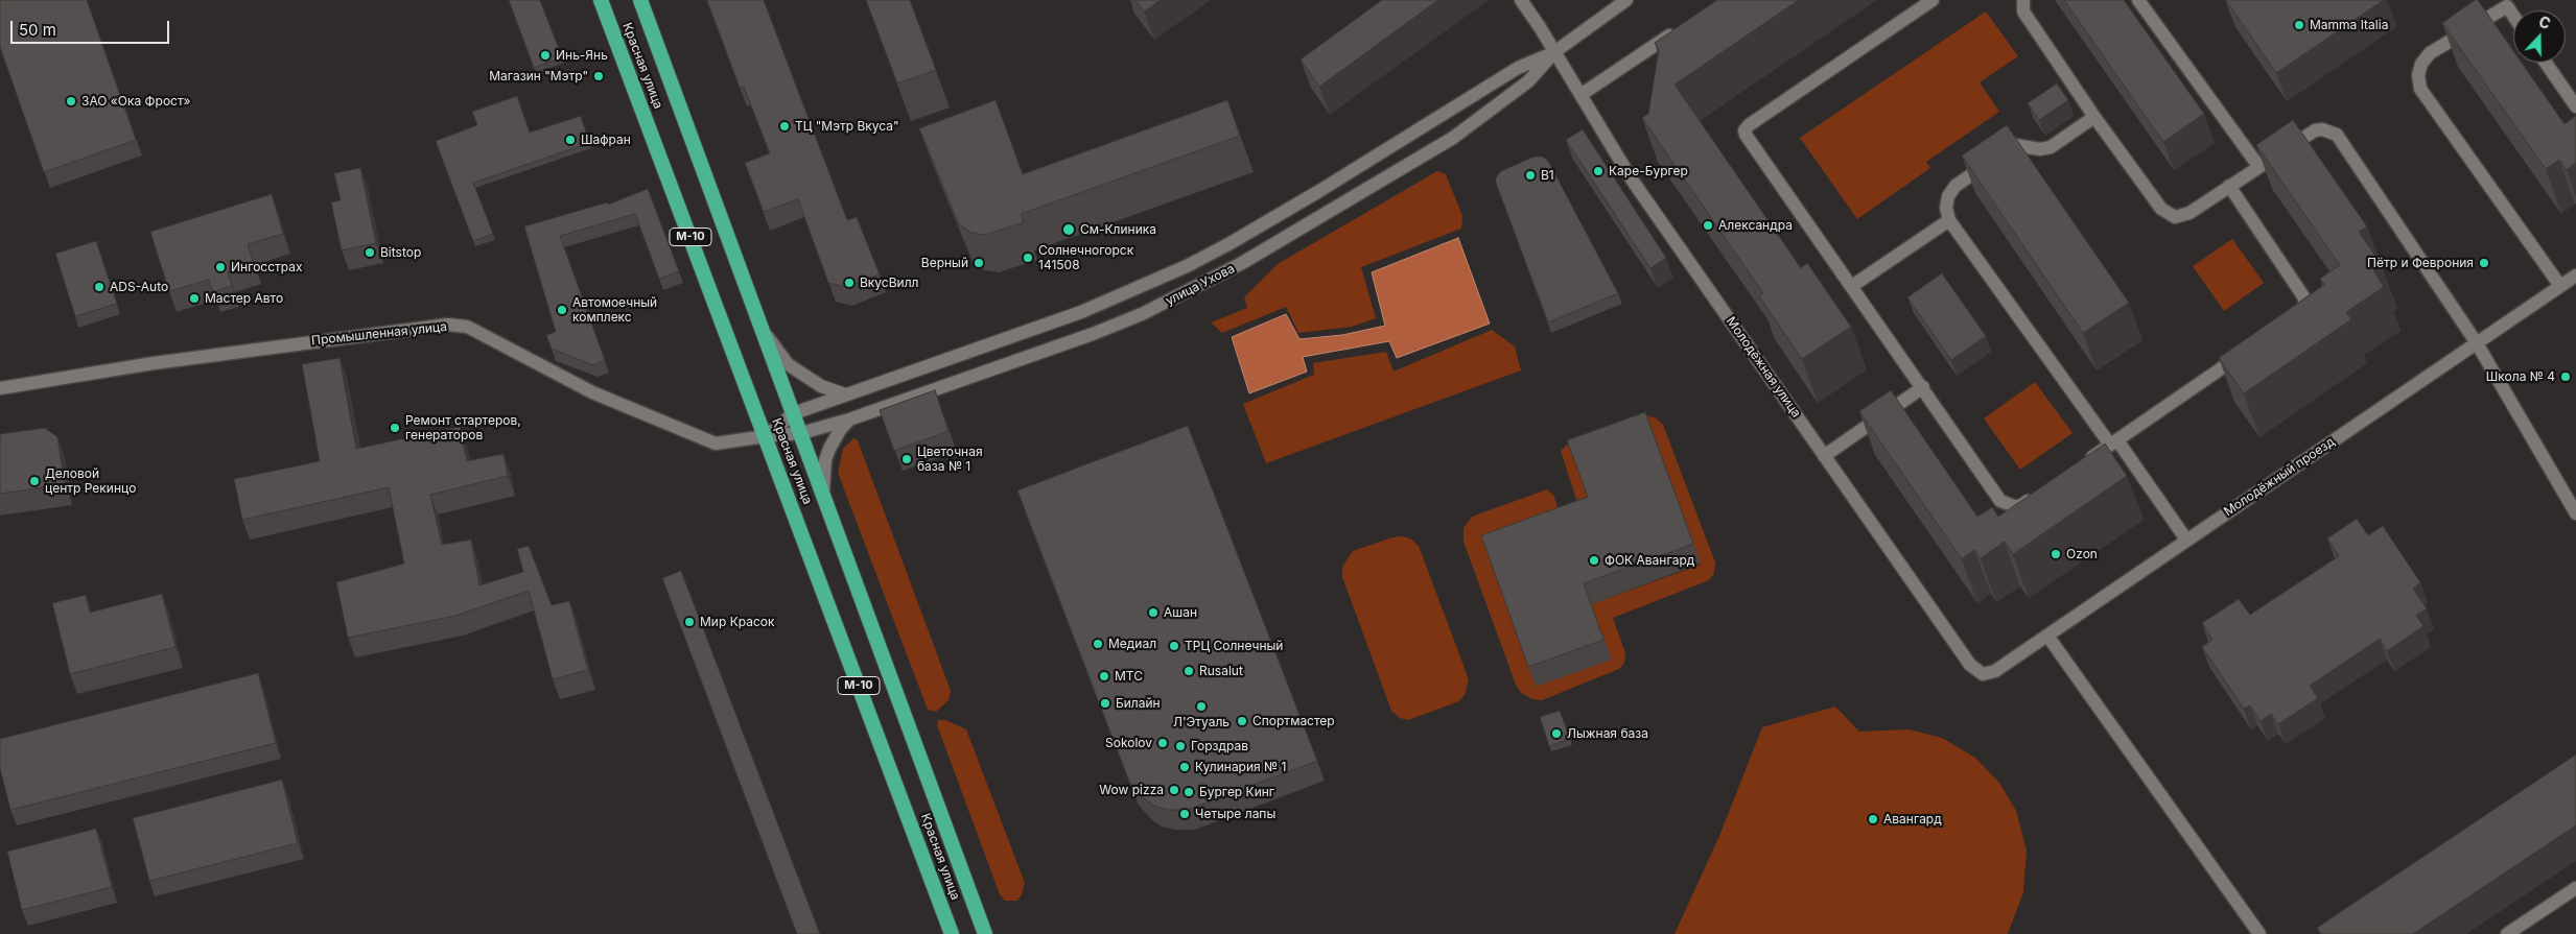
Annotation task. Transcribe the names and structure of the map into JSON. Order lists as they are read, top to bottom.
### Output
{
  "streets": {
    "highway": ["Красная улица", "М-10"],
    "street": [
      "улица Ухова",
      "Промышленная улица",
      "Молодёжная улица",
      "Молодёжный проезд"
    ]
  },
  "crossings": [
    ["Красная улица", "улица Ухова"],
    ["Красная улица", "Промышленная улица"],
    ["улица Ухова", "Промышленная улица"],
    ["улица Ухова", "Молодёжная улица"],
    ["Молодёжная улица", "Молодёжный проезд"]
  ],
  "places": [
    "Mamma Italia",
    "Инь-Янь",
    "Магазин \"Мэтр\"",
    "ЗАО «Ока Фрост»",
    "ТЦ \"Мэтр Вкуса\"",
    "Шафран",
    "Каре-Бургер",
    "В1",
    "Александра",
    "См-Клиника",
    "Bitstop",
    "Солнечногорск 141508",
    "Верный",
    "Пётр и Феврония",
    "Ингосстрах",
    "ВкусВилл",
    "ADS-Auto",
    "Мастер Авто",
    "Автомоечный комплекс",
    "Школа № 4",
    "Ремонт стартеров, генераторов",
    "Цветочная база № 1",
    "Деловой центр Рекинцо",
    "Ozon",
    "ФОК Авангард",
    "Ашан",
    "Мир Красок",
    "Медиал",
    "ТРЦ Солнечный",
    "Rusalut",
    "МТС",
    "Билайн",
    "Л'Этуаль",
    "Спортмастер",
    "Лыжная база",
    "Sokolov",
    "Горздрав",
    "Кулинария № 1",
    "Wow pizza",
    "Бургер Кинг",
    "Четыре лапы",
    "Авангард"
  ],
  "scale_bar": "50 m",
  "north": "top"
}
